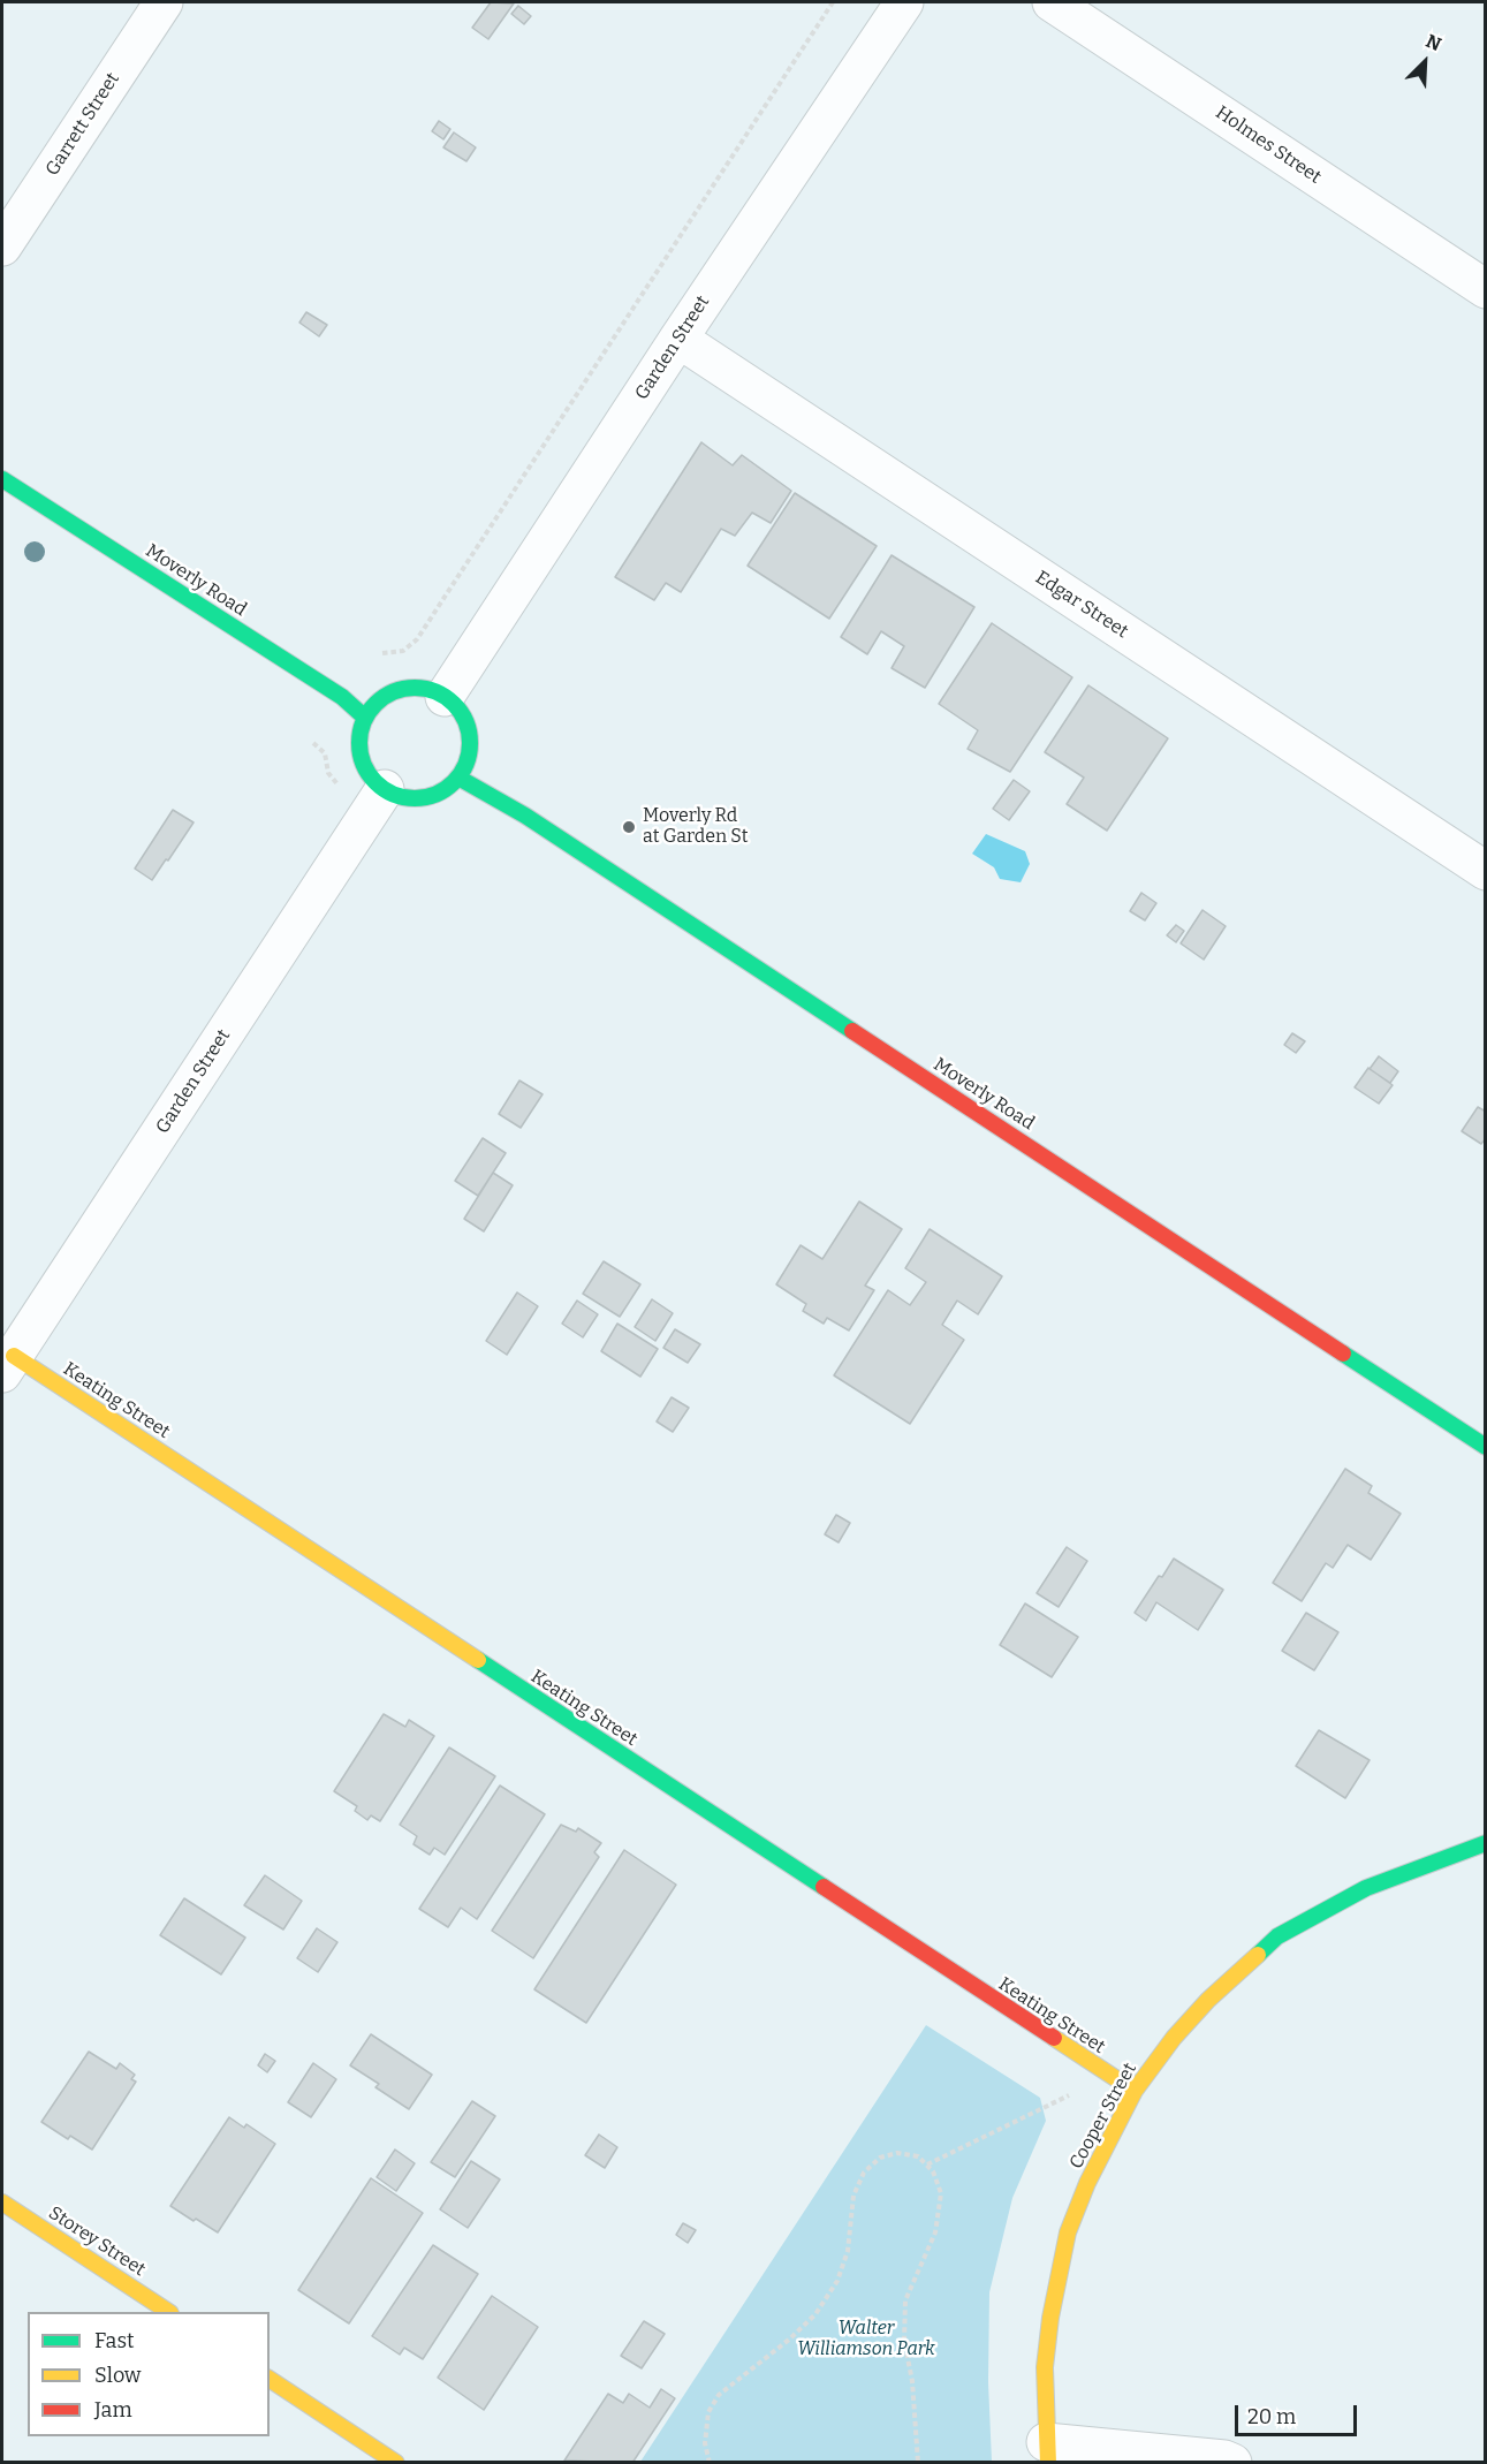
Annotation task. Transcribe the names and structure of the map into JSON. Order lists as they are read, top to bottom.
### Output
{
  "streets": {
    "street": [
      "Garrett Street",
      "Holmes Street",
      "Garden Street",
      "Moverly Road",
      "Edgar Street",
      "Keating Street",
      "Cooper Street",
      "Storey Street"
    ]
  },
  "crossings": [
    ["Garden Street", "Moverly Road"],
    ["Garden Street", "Edgar Street"],
    ["Garden Street", "Keating Street"],
    ["Keating Street", "Cooper Street"]
  ],
  "parks": ["Walter Williamson Park"],
  "places": ["Moverly Rd at Garden St"],
  "legend": ["Fast", "Slow", "Jam"],
  "scale_bar": "20 m",
  "north": "top right"
}
